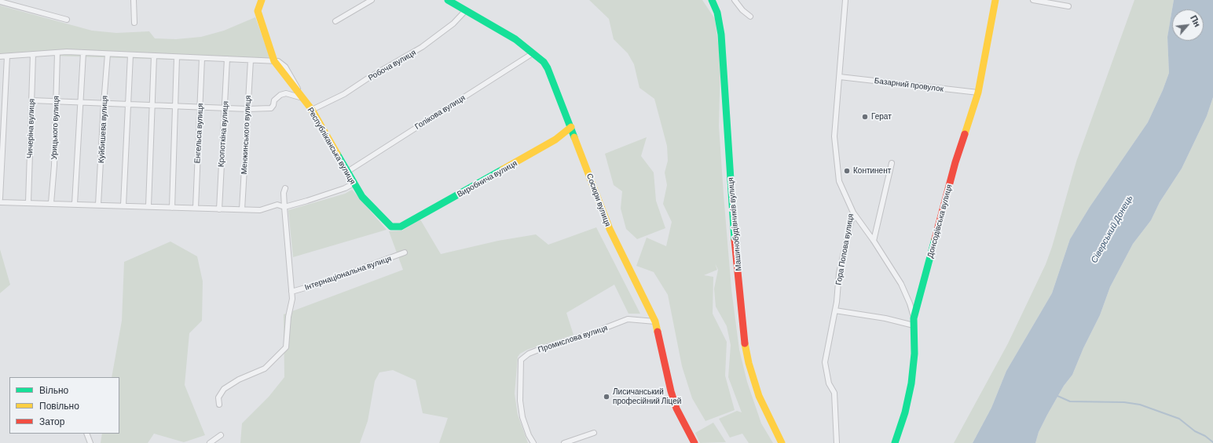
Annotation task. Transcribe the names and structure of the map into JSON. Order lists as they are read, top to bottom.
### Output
{
  "streets": {
    "street": [
      "Робоча вулиця",
      "Базарний провулок",
      "Голікова вулиця",
      "Урицького вулиця",
      "Чичеріна вулиця",
      "Куйбишева вулиця",
      "Енгельса вулиця",
      "Кропоткіна вулиця",
      "Менжинського вулиця",
      "Республіканська вулиця",
      "Виробнича вулиця",
      "Сосюри вулиця",
      "Донсодівська вулиця",
      "Машинобудівників вулиця",
      "Гора Попова вулиця",
      "Інтернаціональна вулиця",
      "Промислова вулиця"
    ]
  },
  "crossings": [
    ["Робоча вулиця", "Республіканська вулиця"],
    ["Робоча вулиця", "Сосюри вулиця"],
    ["Базарний провулок", "Донсодівська вулиця"],
    ["Базарний провулок", "Гора Попова вулиця"],
    ["Голікова вулиця", "Республіканська вулиця"],
    ["Голікова вулиця", "Сосюри вулиця"],
    ["Республіканська вулиця", "Виробнича вулиця"],
    ["Виробнича вулиця", "Сосюри вулиця"],
    ["Сосюри вулиця", "Промислова вулиця"]
  ],
  "water": ["Сіверський Донець"],
  "places": ["Герат", "Континент", "Лисичанський професійний Ліцей"],
  "legend": ["Вільно", "Повільно", "Затор"],
  "north": "top right"
}
